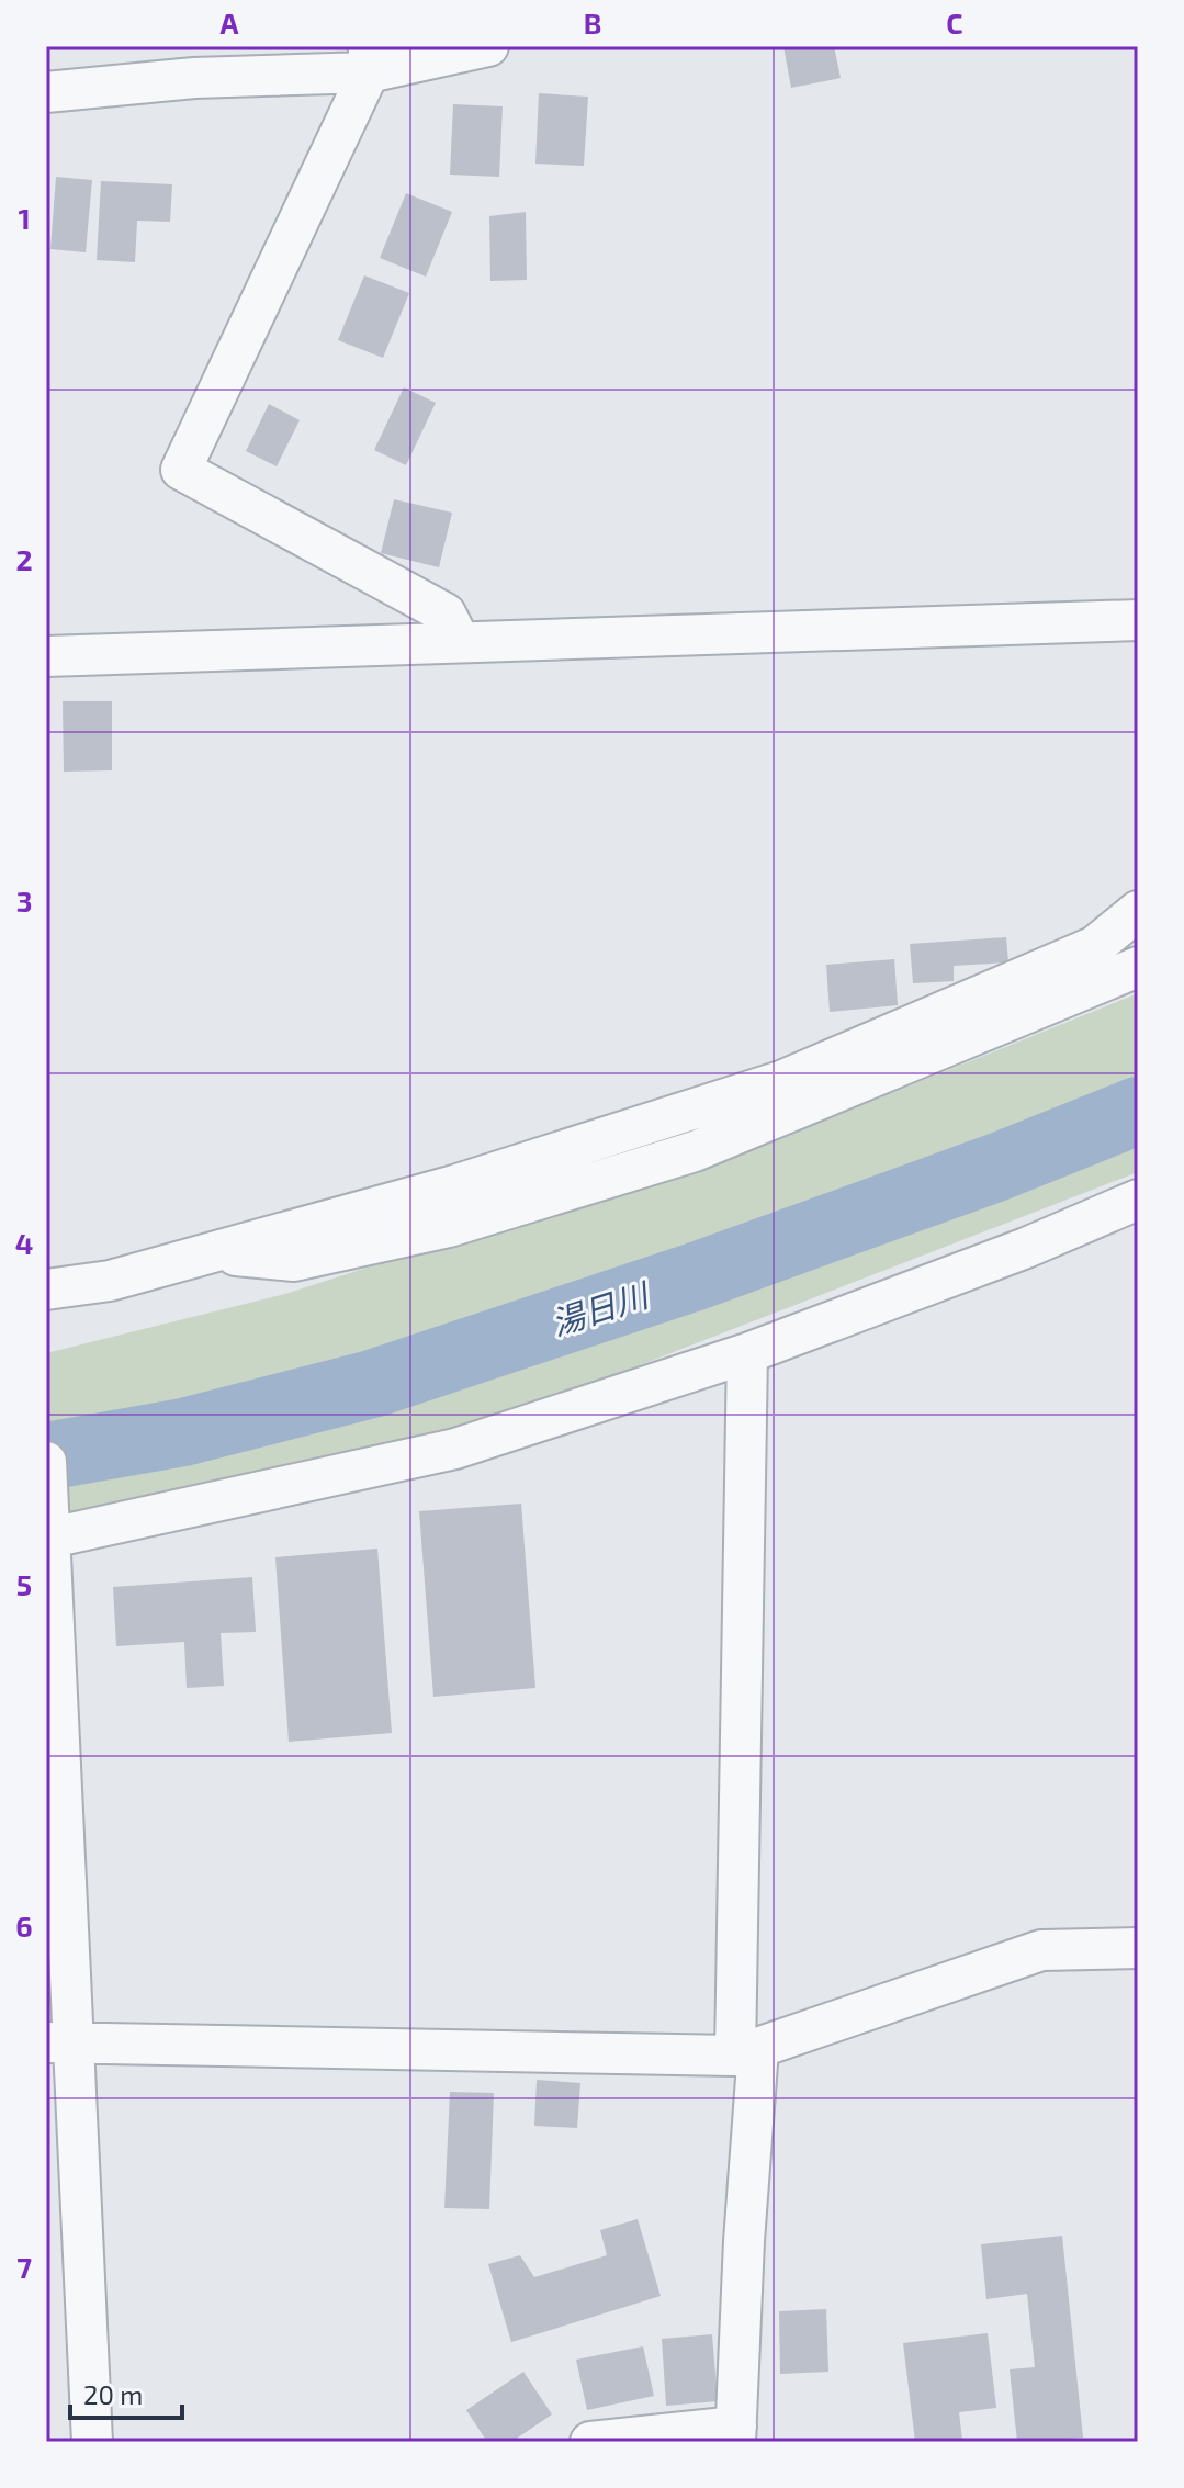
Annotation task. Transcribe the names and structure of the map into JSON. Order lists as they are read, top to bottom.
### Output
{
  "water": ["湯日川"],
  "scale_bar": "20 m",
  "grid": {
    "columns": ["A", "B", "C"],
    "rows": [
      "1",
      "2",
      "3",
      "4",
      "5",
      "6",
      "7"
    ]
  }
}
